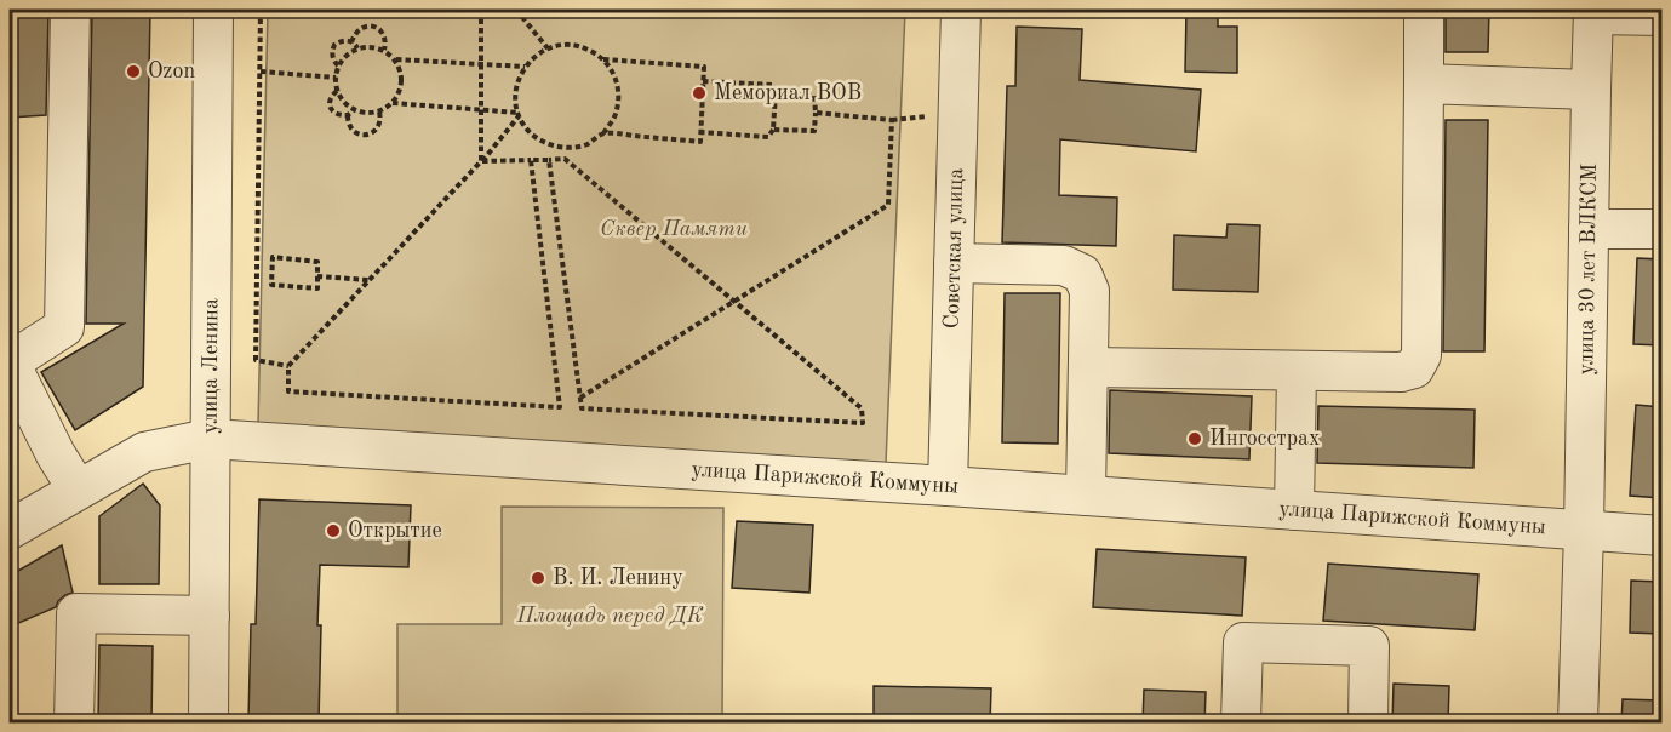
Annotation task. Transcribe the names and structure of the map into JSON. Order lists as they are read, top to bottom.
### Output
{
  "streets": {
    "street": [
      "Советская улица",
      "улица 30 лет ВЛКСМ",
      "улица Ленина",
      "улица Парижской Коммуны"
    ]
  },
  "crossings": [
    ["Советская улица", "улица Парижской Коммуны"],
    ["улица 30 лет ВЛКСМ", "улица Парижской Коммуны"],
    ["улица Ленина", "улица Парижской Коммуны"]
  ],
  "parks": ["Сквер Памяти", "Площадь перед ДК"],
  "places": [
    "Ozon",
    "Мемориал ВОВ",
    "Ингосстрах",
    "Открытие",
    "В. И. Ленину"
  ]
}
